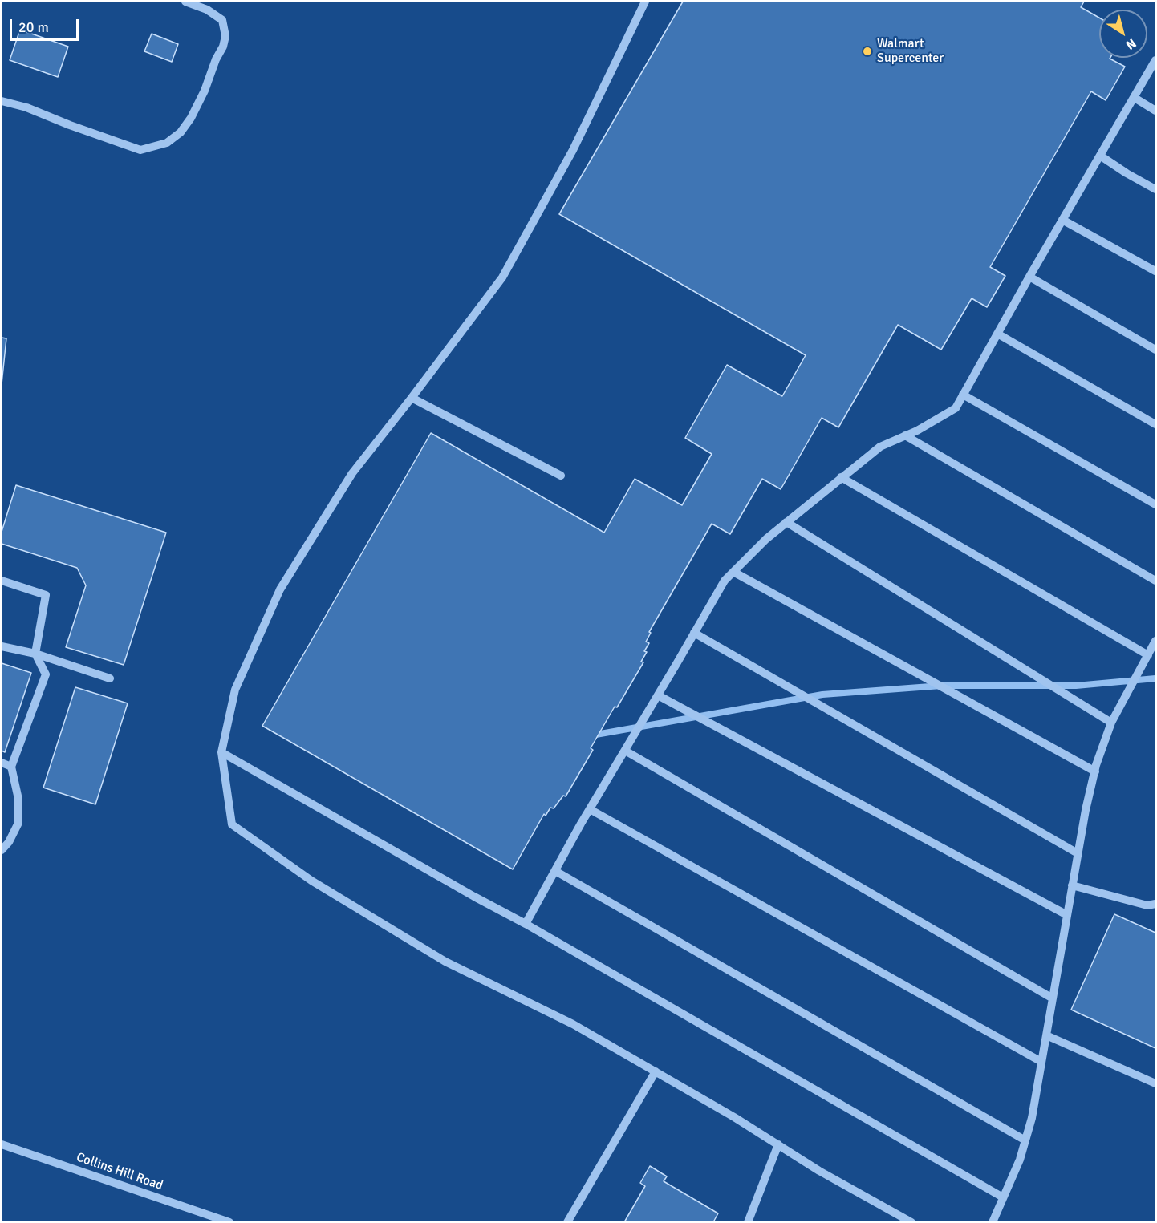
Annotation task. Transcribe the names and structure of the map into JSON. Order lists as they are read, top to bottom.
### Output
{
  "streets": {
    "street": ["Collins Hill Road"]
  },
  "places": ["Walmart Supercenter"],
  "scale_bar": "20 m",
  "north": "bottom right"
}
